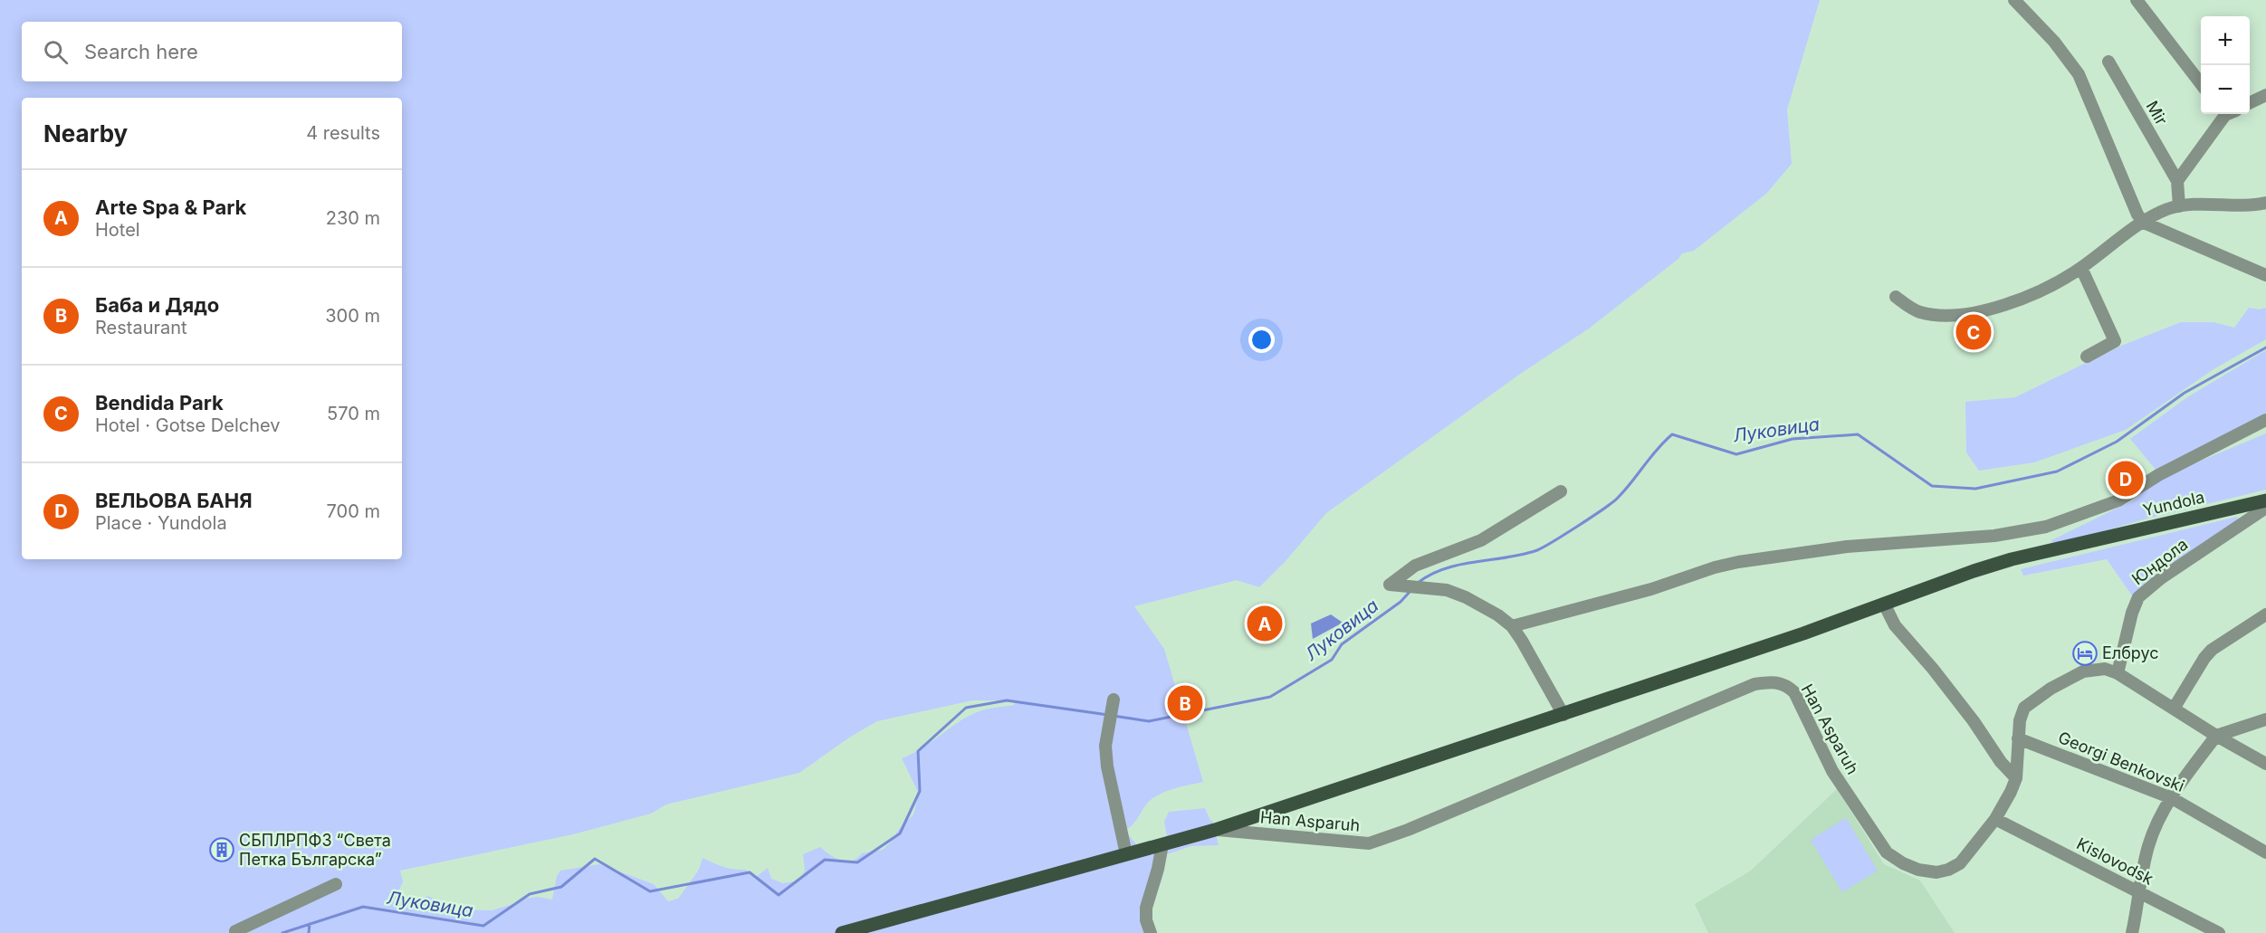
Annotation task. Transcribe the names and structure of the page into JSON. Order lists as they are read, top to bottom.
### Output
{
  "streets": {
    "main road": ["Yundola"],
    "street": [
      "Mir",
      "Юндола",
      "Han Asparuh",
      "Georgi Benkovski",
      "Kislovodsk"
    ]
  },
  "crossings": [
    ["Yundola", "Han Asparuh"],
    ["Юндола", "Han Asparuh"],
    ["Han Asparuh", "Georgi Benkovski"],
    ["Han Asparuh", "Kislovodsk"]
  ],
  "water": ["Луковица"],
  "places": {
    "hotel": ["Елбрус"],
    "building": ["СБПЛРПФЗ “Света Петка Българска”"]
  },
  "page": {
    "map_buttons": ["+", "−"],
    "search": "Search here",
    "heading": ["Nearby", "4 results"],
    "list": [
      {
        "mark": "A",
        "name": "Arte Spa & Park",
        "note": "Hotel",
        "value": "230 m"
      },
      {
        "mark": "B",
        "name": "Баба и Дядо",
        "note": "Restaurant",
        "value": "300 m"
      },
      {
        "mark": "C",
        "name": "Bendida Park",
        "note": "Hotel · Gotse Delchev",
        "value": "570 m"
      },
      {
        "mark": "D",
        "name": "ВЕЛЬОВА БАНЯ",
        "note": "Place · Yundola",
        "value": "700 m"
      }
    ],
    "pins": [
      "C",
      "D",
      "A",
      "B"
    ]
  }
}
